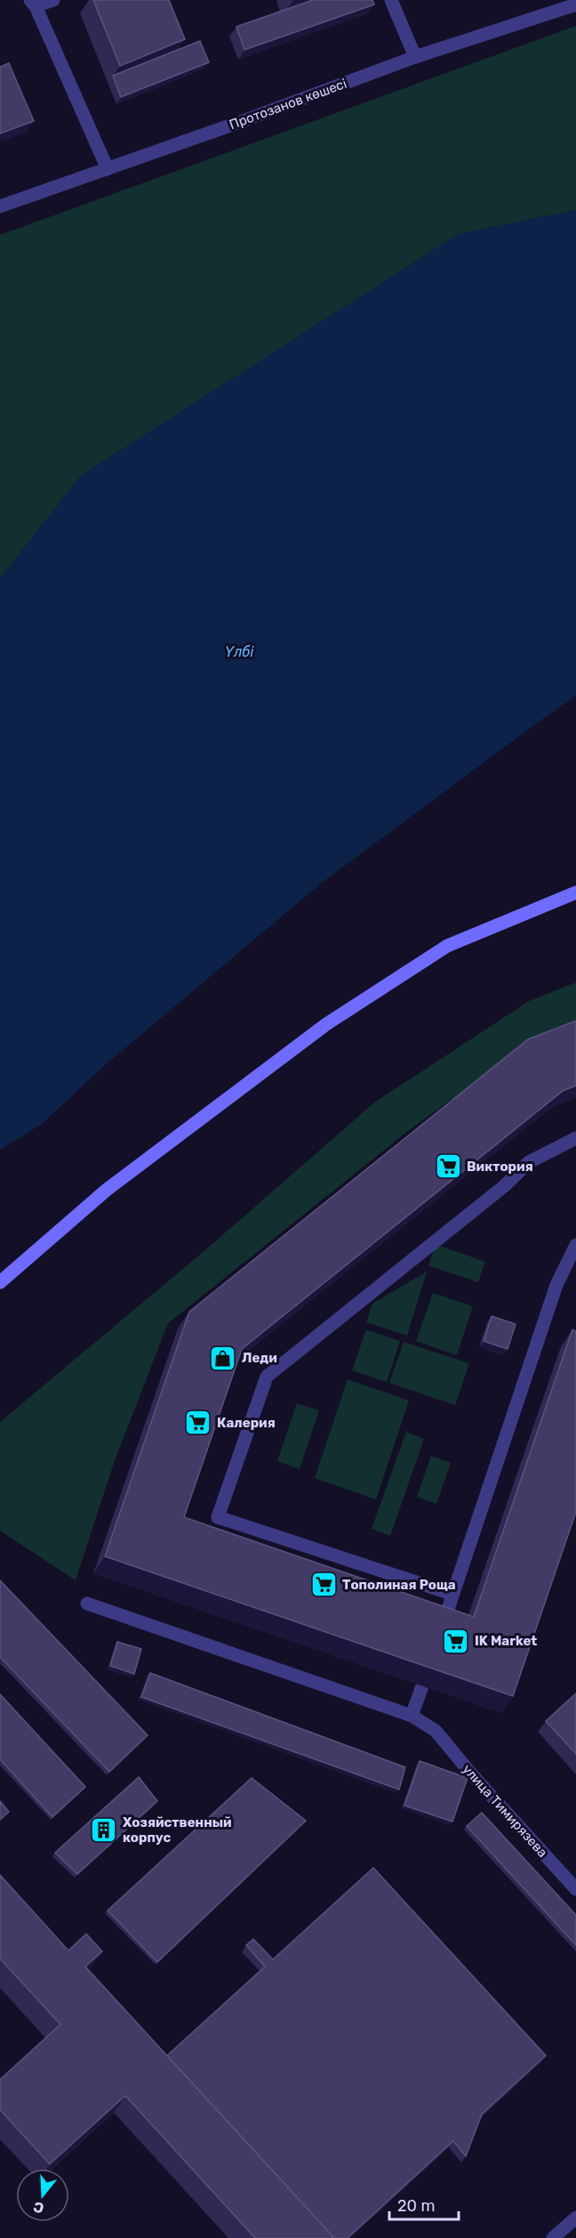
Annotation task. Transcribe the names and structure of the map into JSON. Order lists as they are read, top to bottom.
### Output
{
  "streets": {
    "street": ["Протозанов көшесі", "улица Тимирязева"]
  },
  "water": ["Үлбі"],
  "places": {
    "supermarket": [
      "Виктория",
      "Калерия",
      "Тополиная Роща",
      "IK Market"
    ],
    "shop": ["Леди"],
    "building": ["Хозяйственный корпус"]
  },
  "scale_bar": "20 m",
  "north": "bottom"
}
